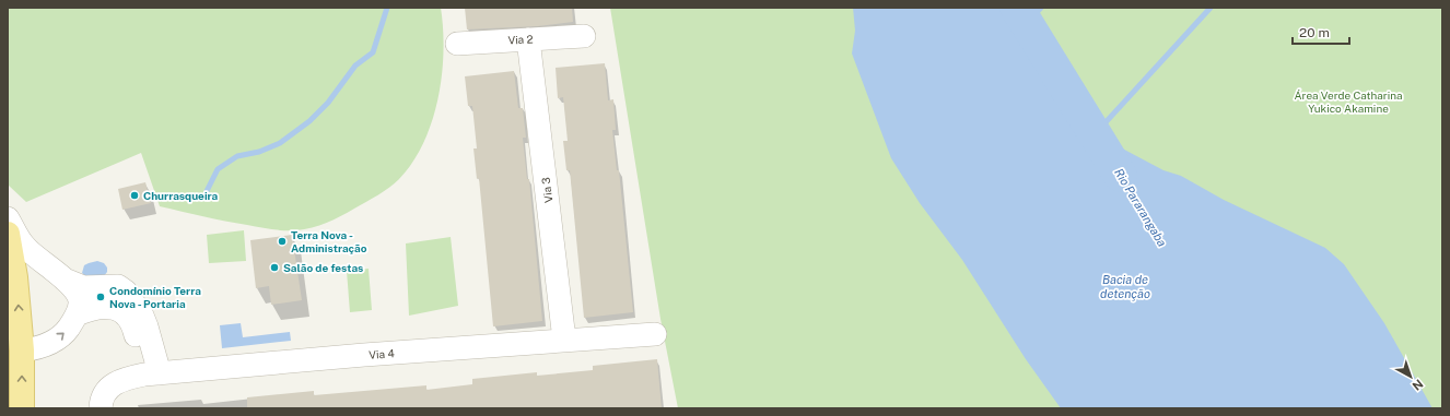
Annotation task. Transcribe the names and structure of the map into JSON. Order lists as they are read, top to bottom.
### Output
{
  "streets": {
    "street": ["Via 2", "Via 3", "Via 4"]
  },
  "crossings": [
    ["Via 2", "Via 3"],
    ["Via 3", "Via 4"]
  ],
  "water": ["Rio Pararangaba", "Bacia de detenção"],
  "parks": ["Área Verde Catharina Yukico Akamine"],
  "places": [
    "Churrasqueira",
    "Terra Nova - Administração",
    "Salão de festas",
    "Condomínio Terra Nova - Portaria"
  ],
  "scale_bar": "20 m",
  "north": "bottom right"
}
